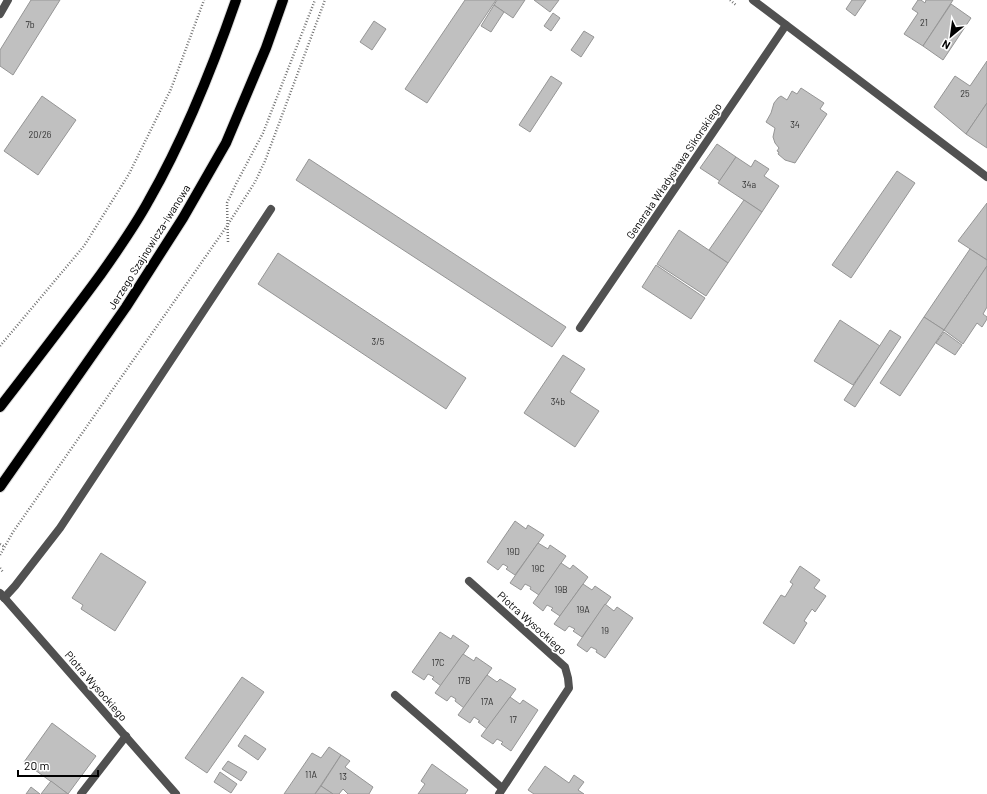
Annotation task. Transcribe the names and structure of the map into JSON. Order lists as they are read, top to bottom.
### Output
{
  "streets": {
    "main road": ["Jerzego Szajnowicza-Iwanowa"],
    "street": ["Generała Władysława Sikorskiego", "Piotra Wysockiego"]
  },
  "house_numbers": [
    "21",
    "7b",
    "25",
    "34",
    "20/26",
    "34a",
    "3/5",
    "34b",
    "19D",
    "19C",
    "19B",
    "19A",
    "19",
    "17C",
    "17B",
    "17A",
    "17",
    "11A",
    "13"
  ],
  "scale_bar": "20 m",
  "north": "bottom left"
}
